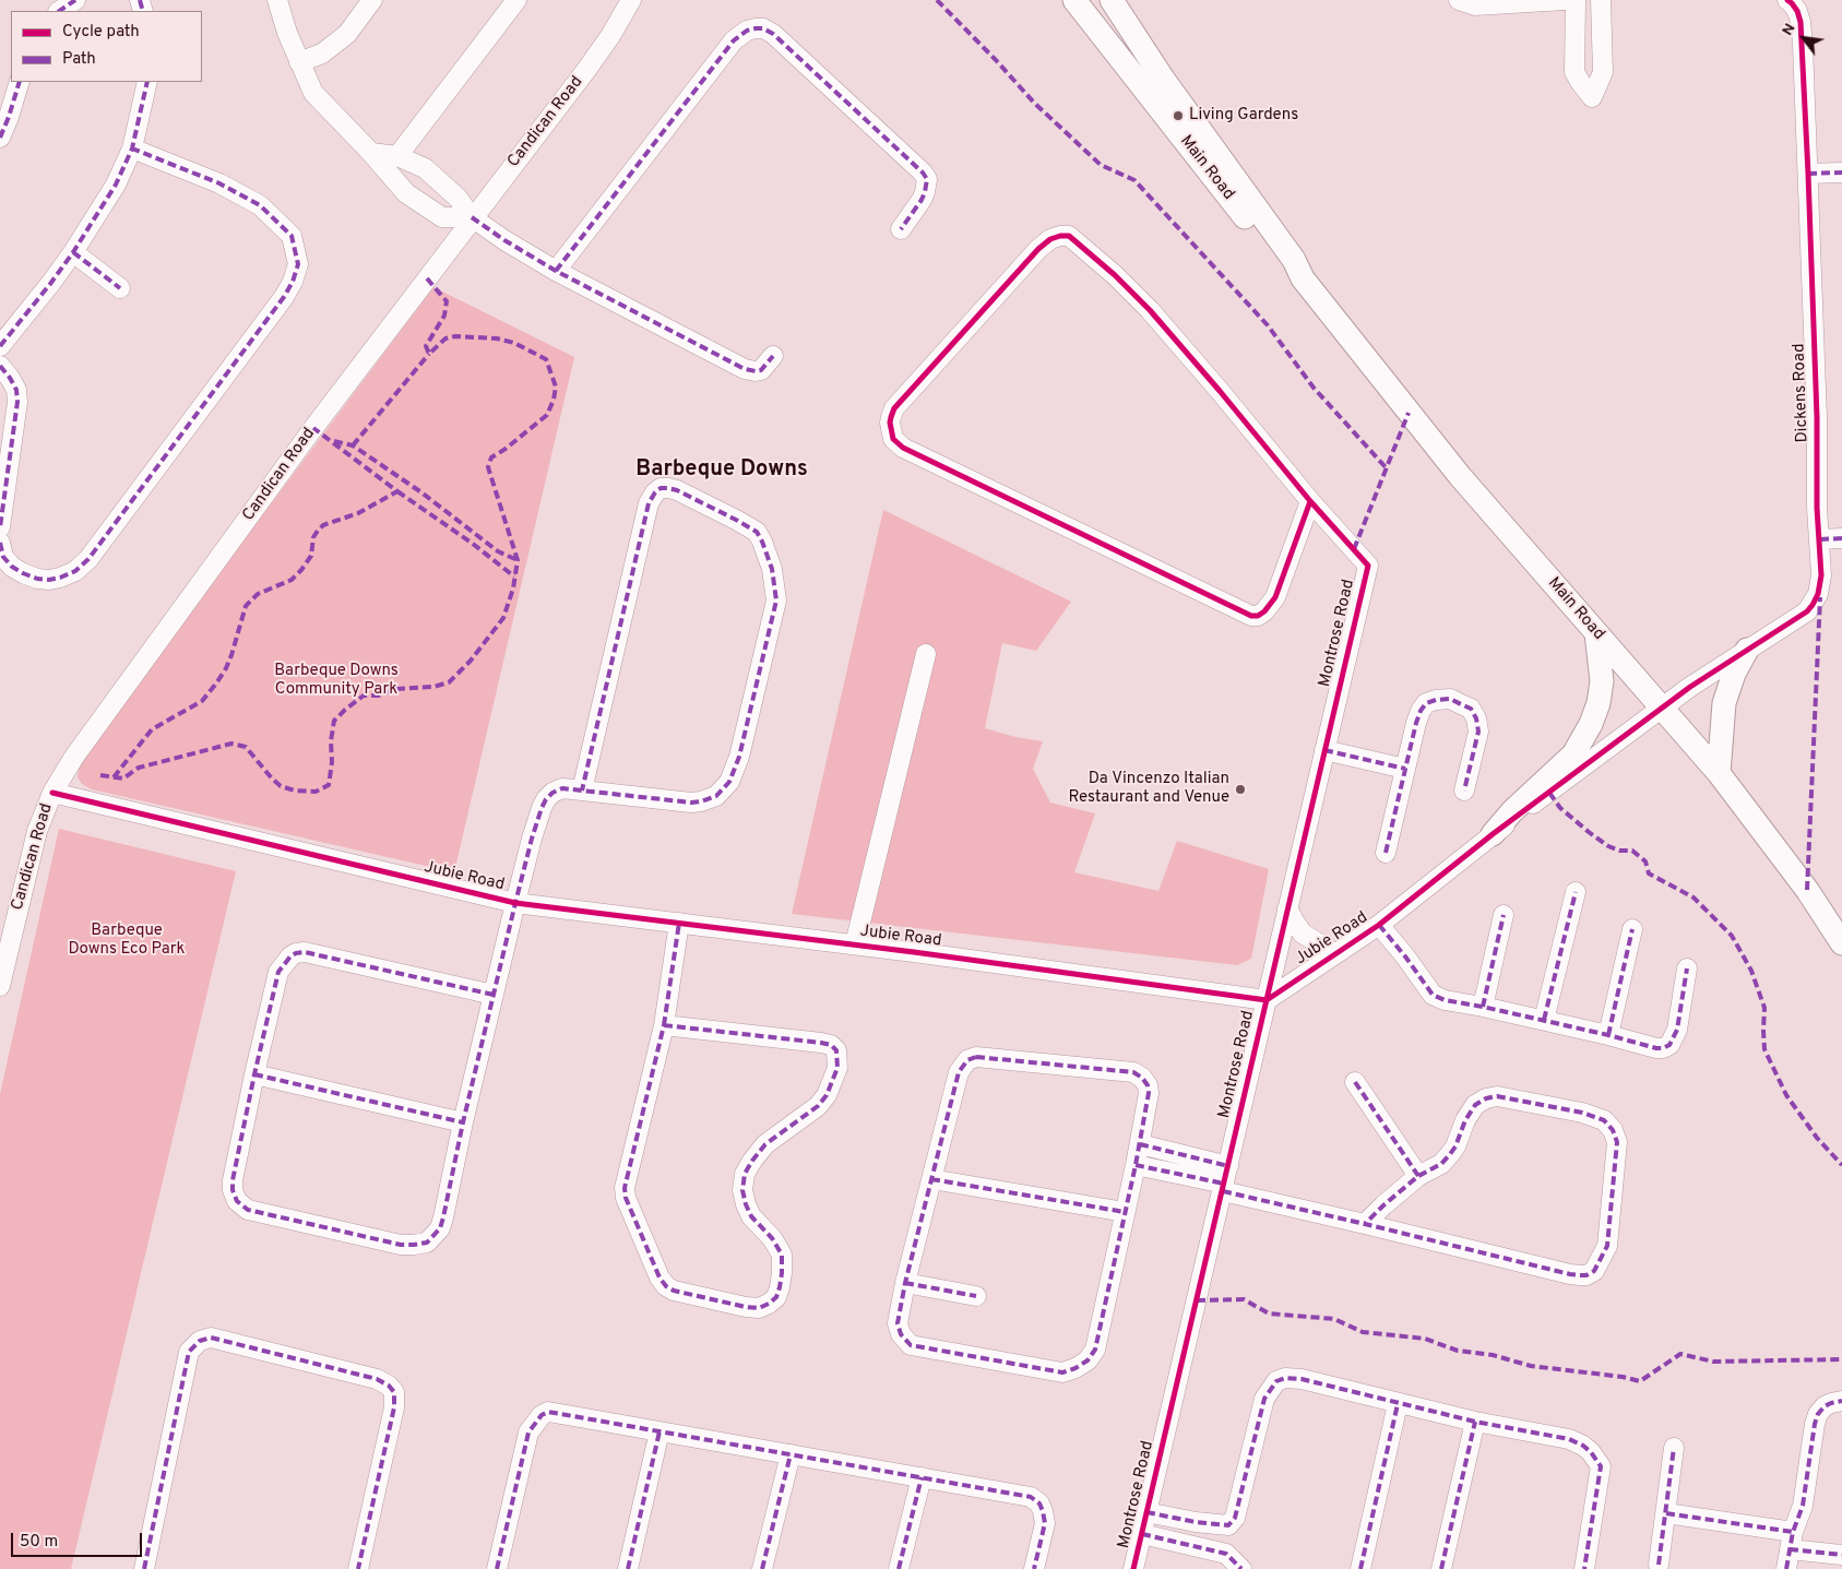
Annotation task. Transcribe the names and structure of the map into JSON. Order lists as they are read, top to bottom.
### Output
{
  "streets": {
    "street": [
      "Candican Road",
      "Main Road",
      "Dickens Road",
      "Montrose Road",
      "Jubie Road"
    ]
  },
  "crossings": [
    ["Candican Road", "Jubie Road"],
    ["Main Road", "Dickens Road"],
    ["Main Road", "Jubie Road"],
    ["Dickens Road", "Jubie Road"],
    ["Montrose Road", "Jubie Road"]
  ],
  "districts": ["Barbeque Downs"],
  "parks": ["Barbeque Downs Community Park", "Barbeque Downs Eco Park"],
  "places": ["Living Gardens", "Da Vincenzo Italian Restaurant and Venue"],
  "legend": ["Cycle path", "Path"],
  "scale_bar": "50 m",
  "north": "top left"
}
